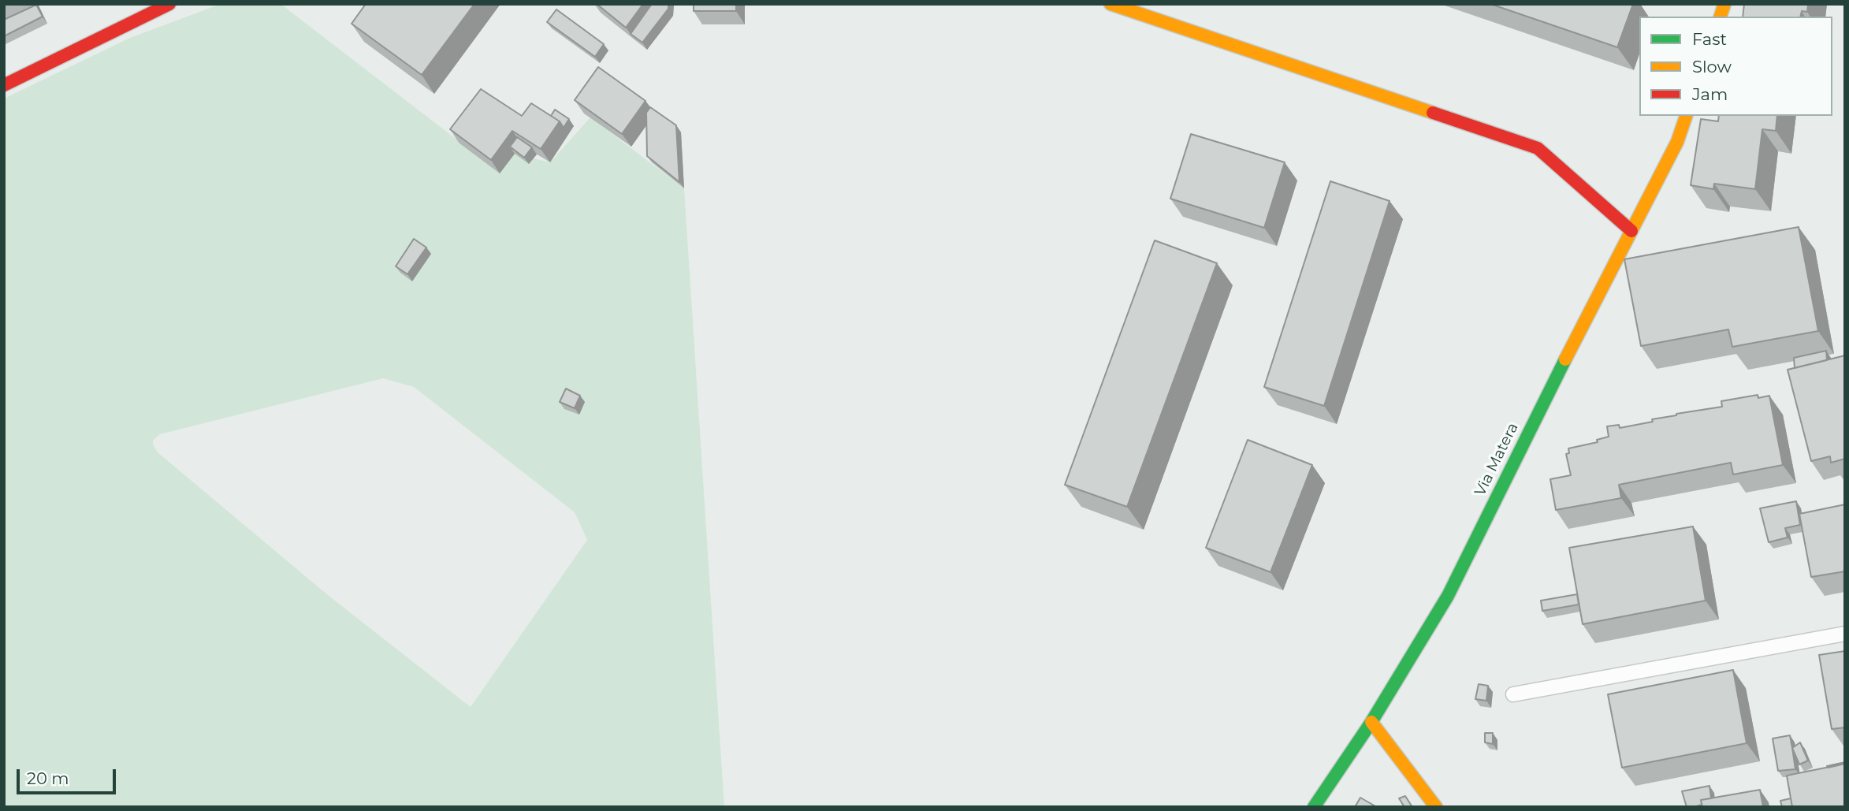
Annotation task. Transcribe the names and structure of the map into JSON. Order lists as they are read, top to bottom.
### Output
{
  "streets": {
    "street": ["Via Matera"]
  },
  "legend": ["Fast", "Slow", "Jam"],
  "scale_bar": "20 m"
}
